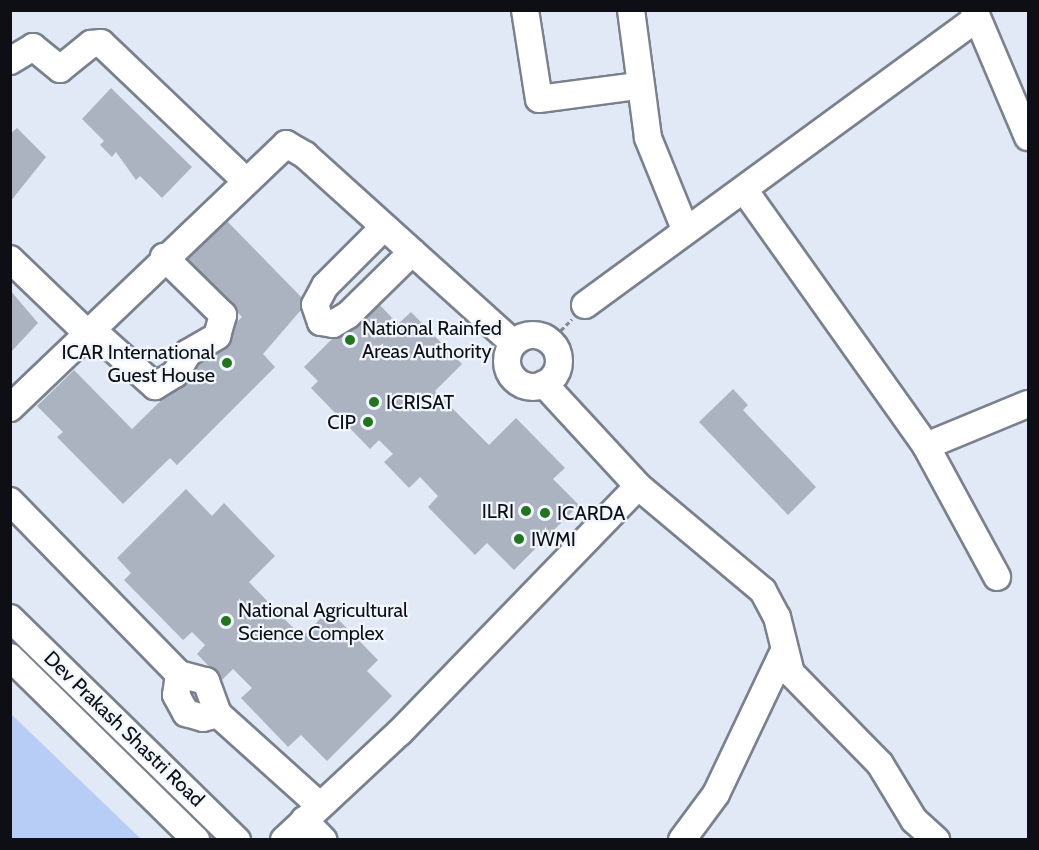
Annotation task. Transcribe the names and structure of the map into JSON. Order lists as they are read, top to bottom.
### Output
{
  "streets": {
    "street": ["Dev Prakash Shastri Road"]
  },
  "places": [
    "National Rainfed Areas Authority",
    "ICAR International Guest House",
    "ICRISAT",
    "CIP",
    "ILRI",
    "ICARDA",
    "IWMI",
    "National Agricultural Science Complex"
  ]
}
